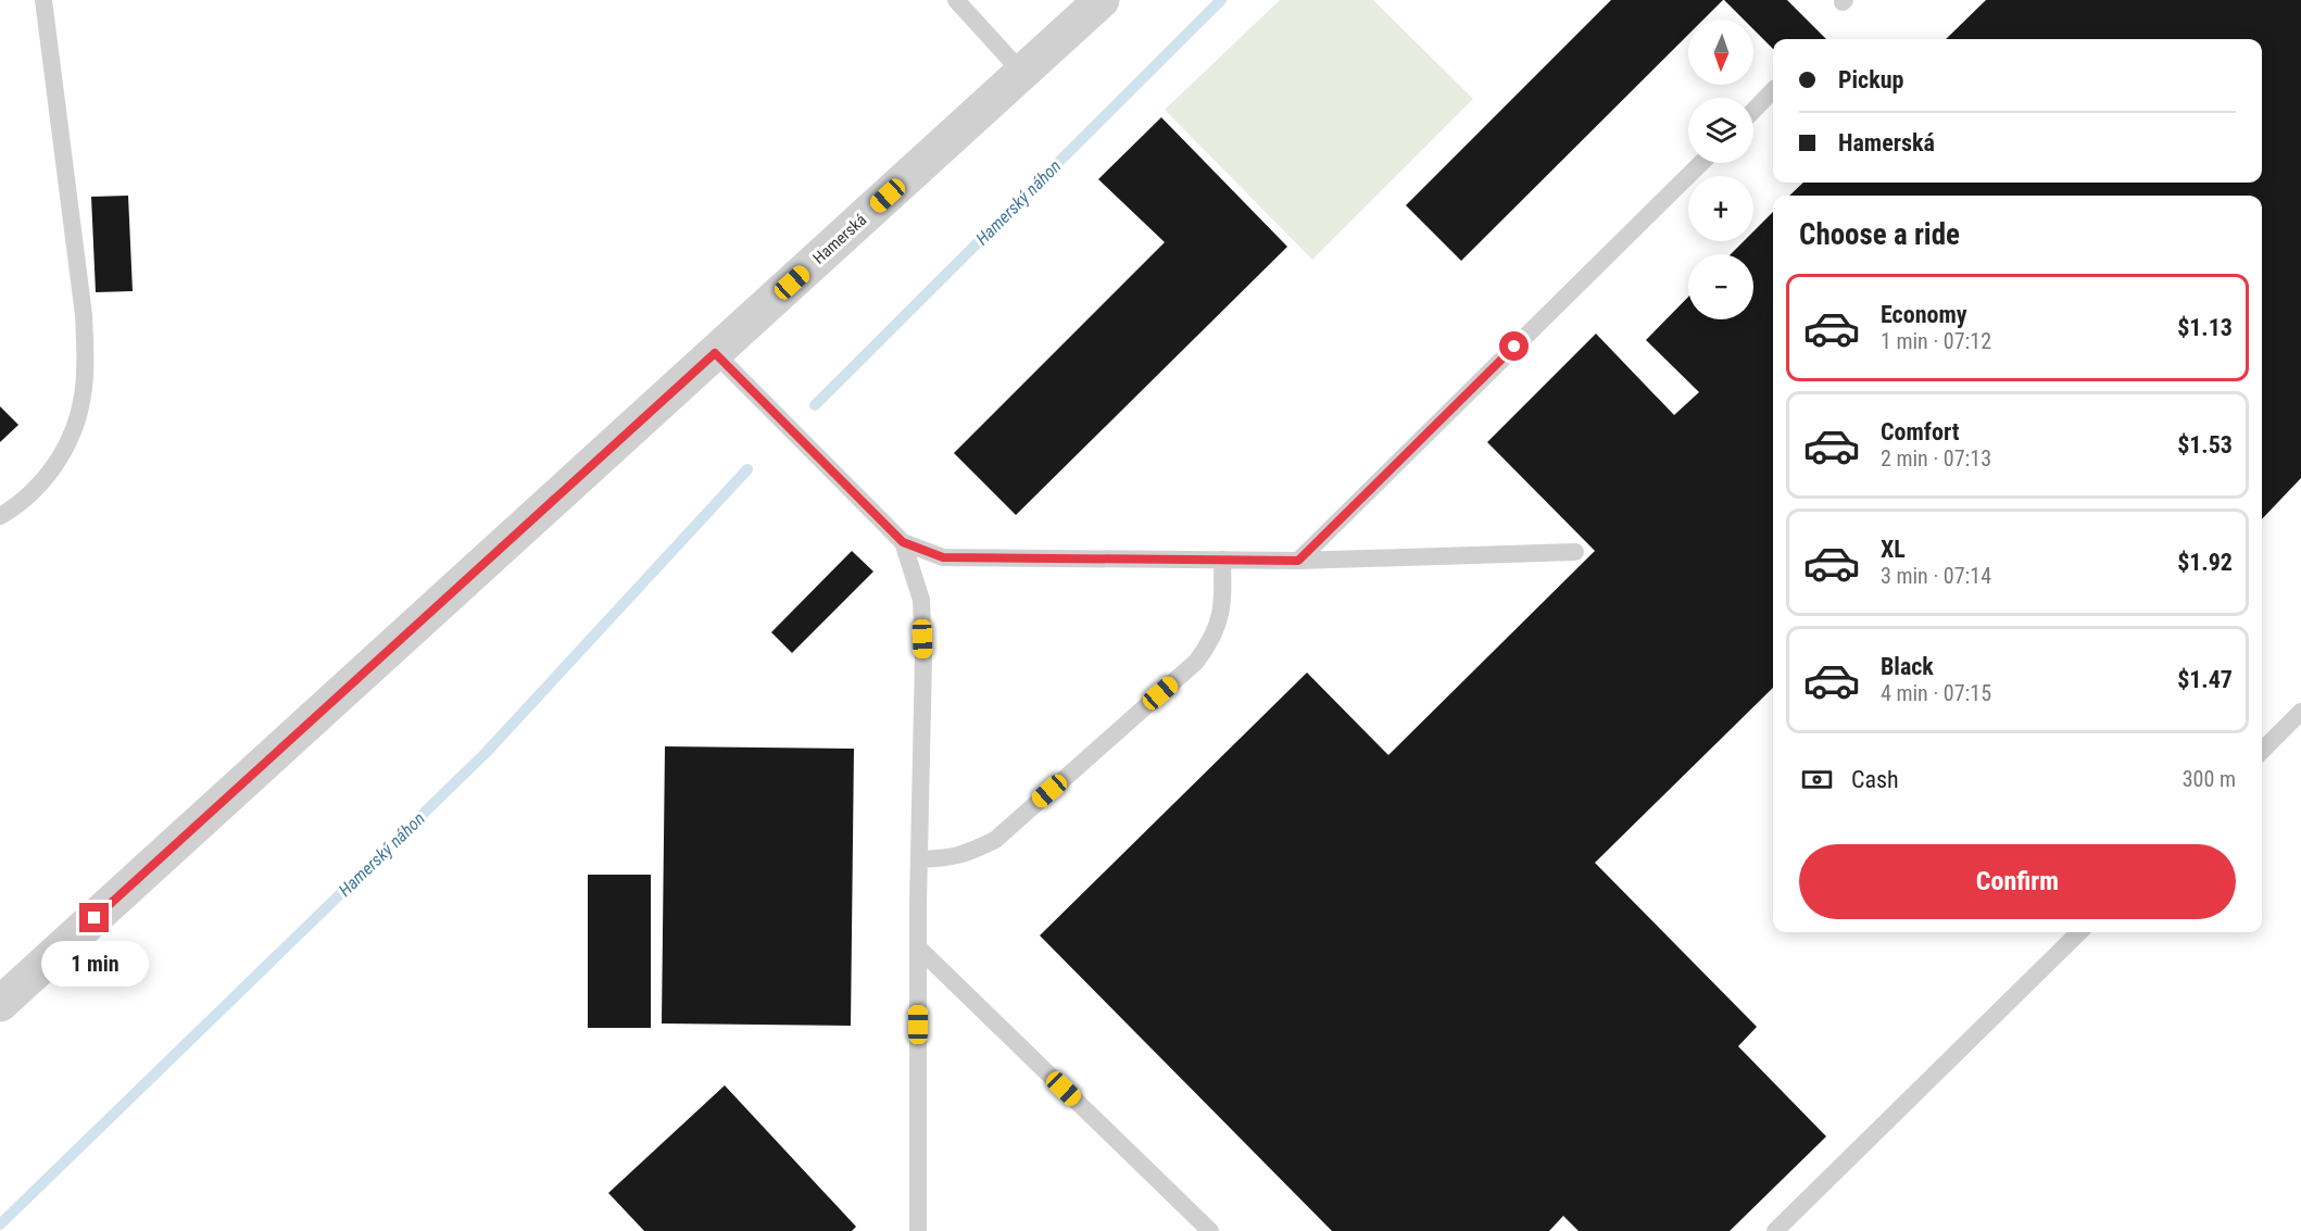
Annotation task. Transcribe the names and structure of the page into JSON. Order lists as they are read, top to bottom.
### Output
{
  "streets": {
    "street": ["Hamerská"]
  },
  "water": ["Hamerský náhon"],
  "north": "bottom",
  "page": {
    "map_buttons": ["+", "−"],
    "banner": ["Pickup", "Hamerská"],
    "heading": "Choose a ride",
    "list": [
      {
        "name": "Economy",
        "note": "1 min · 07:12",
        "value": "$1.13"
      },
      {
        "name": "Comfort",
        "note": "2 min · 07:13",
        "value": "$1.53"
      },
      {
        "name": "XL",
        "note": "3 min · 07:14",
        "value": "$1.92"
      },
      {
        "name": "Black",
        "note": "4 min · 07:15",
        "value": "$1.47"
      }
    ],
    "pay": ["Cash", "300 m"],
    "buttons": "Confirm",
    "bubble": "1 min"
  }
}
